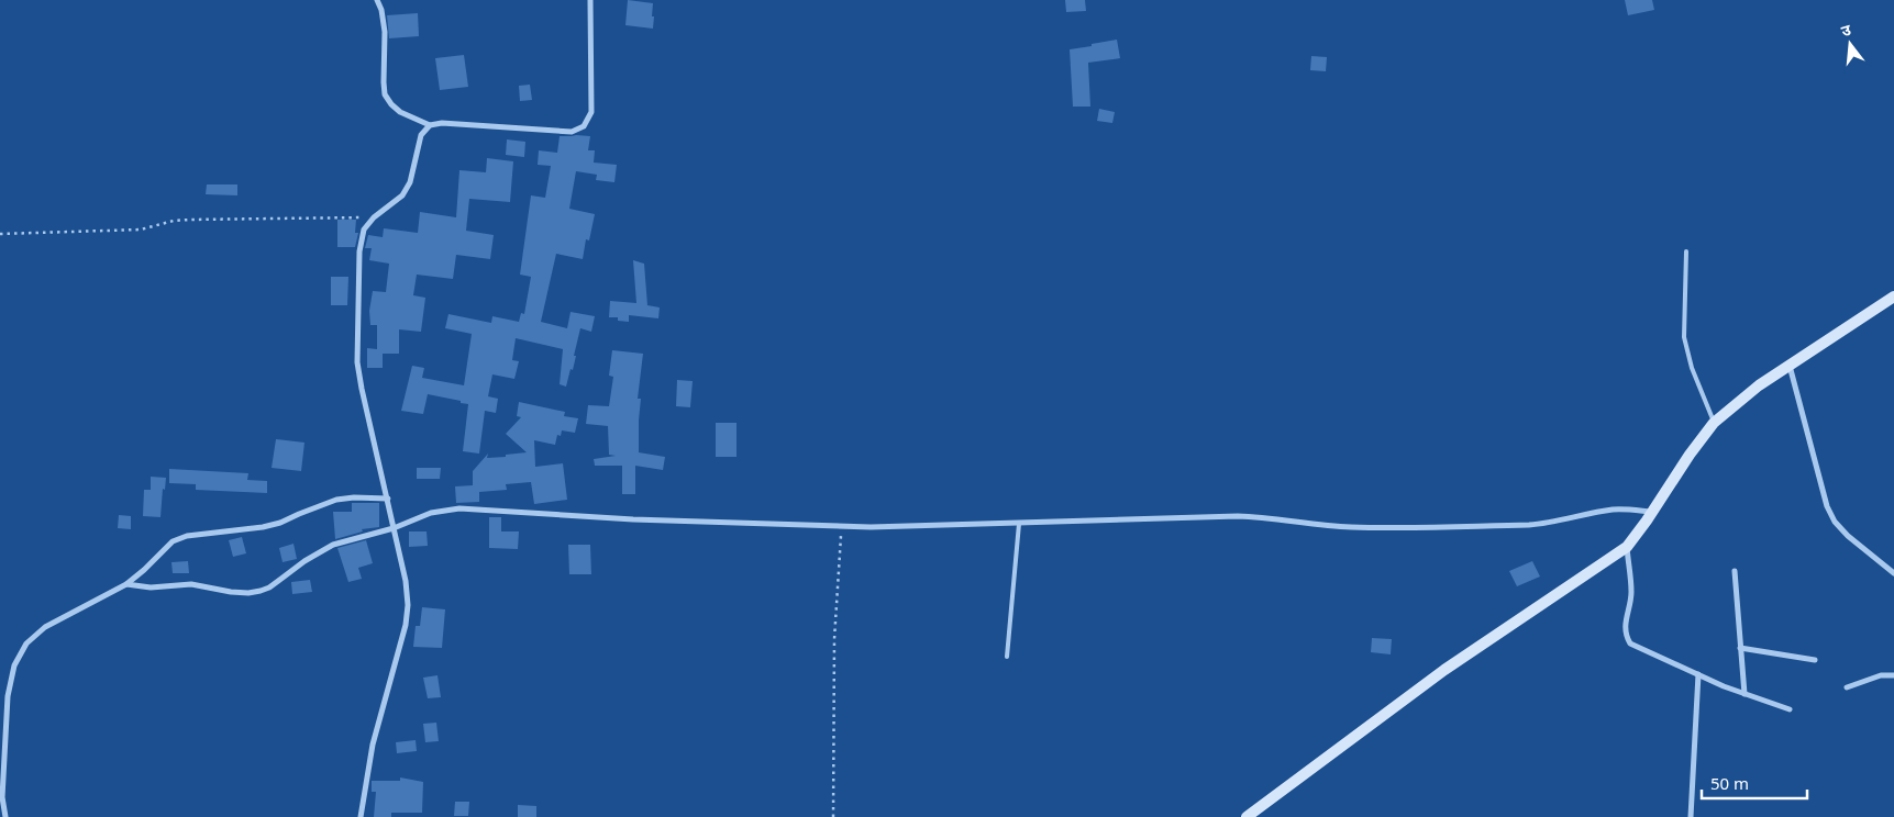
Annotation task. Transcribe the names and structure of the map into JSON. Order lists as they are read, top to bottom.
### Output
{
  "scale_bar": "50 m",
  "north": "top"
}
